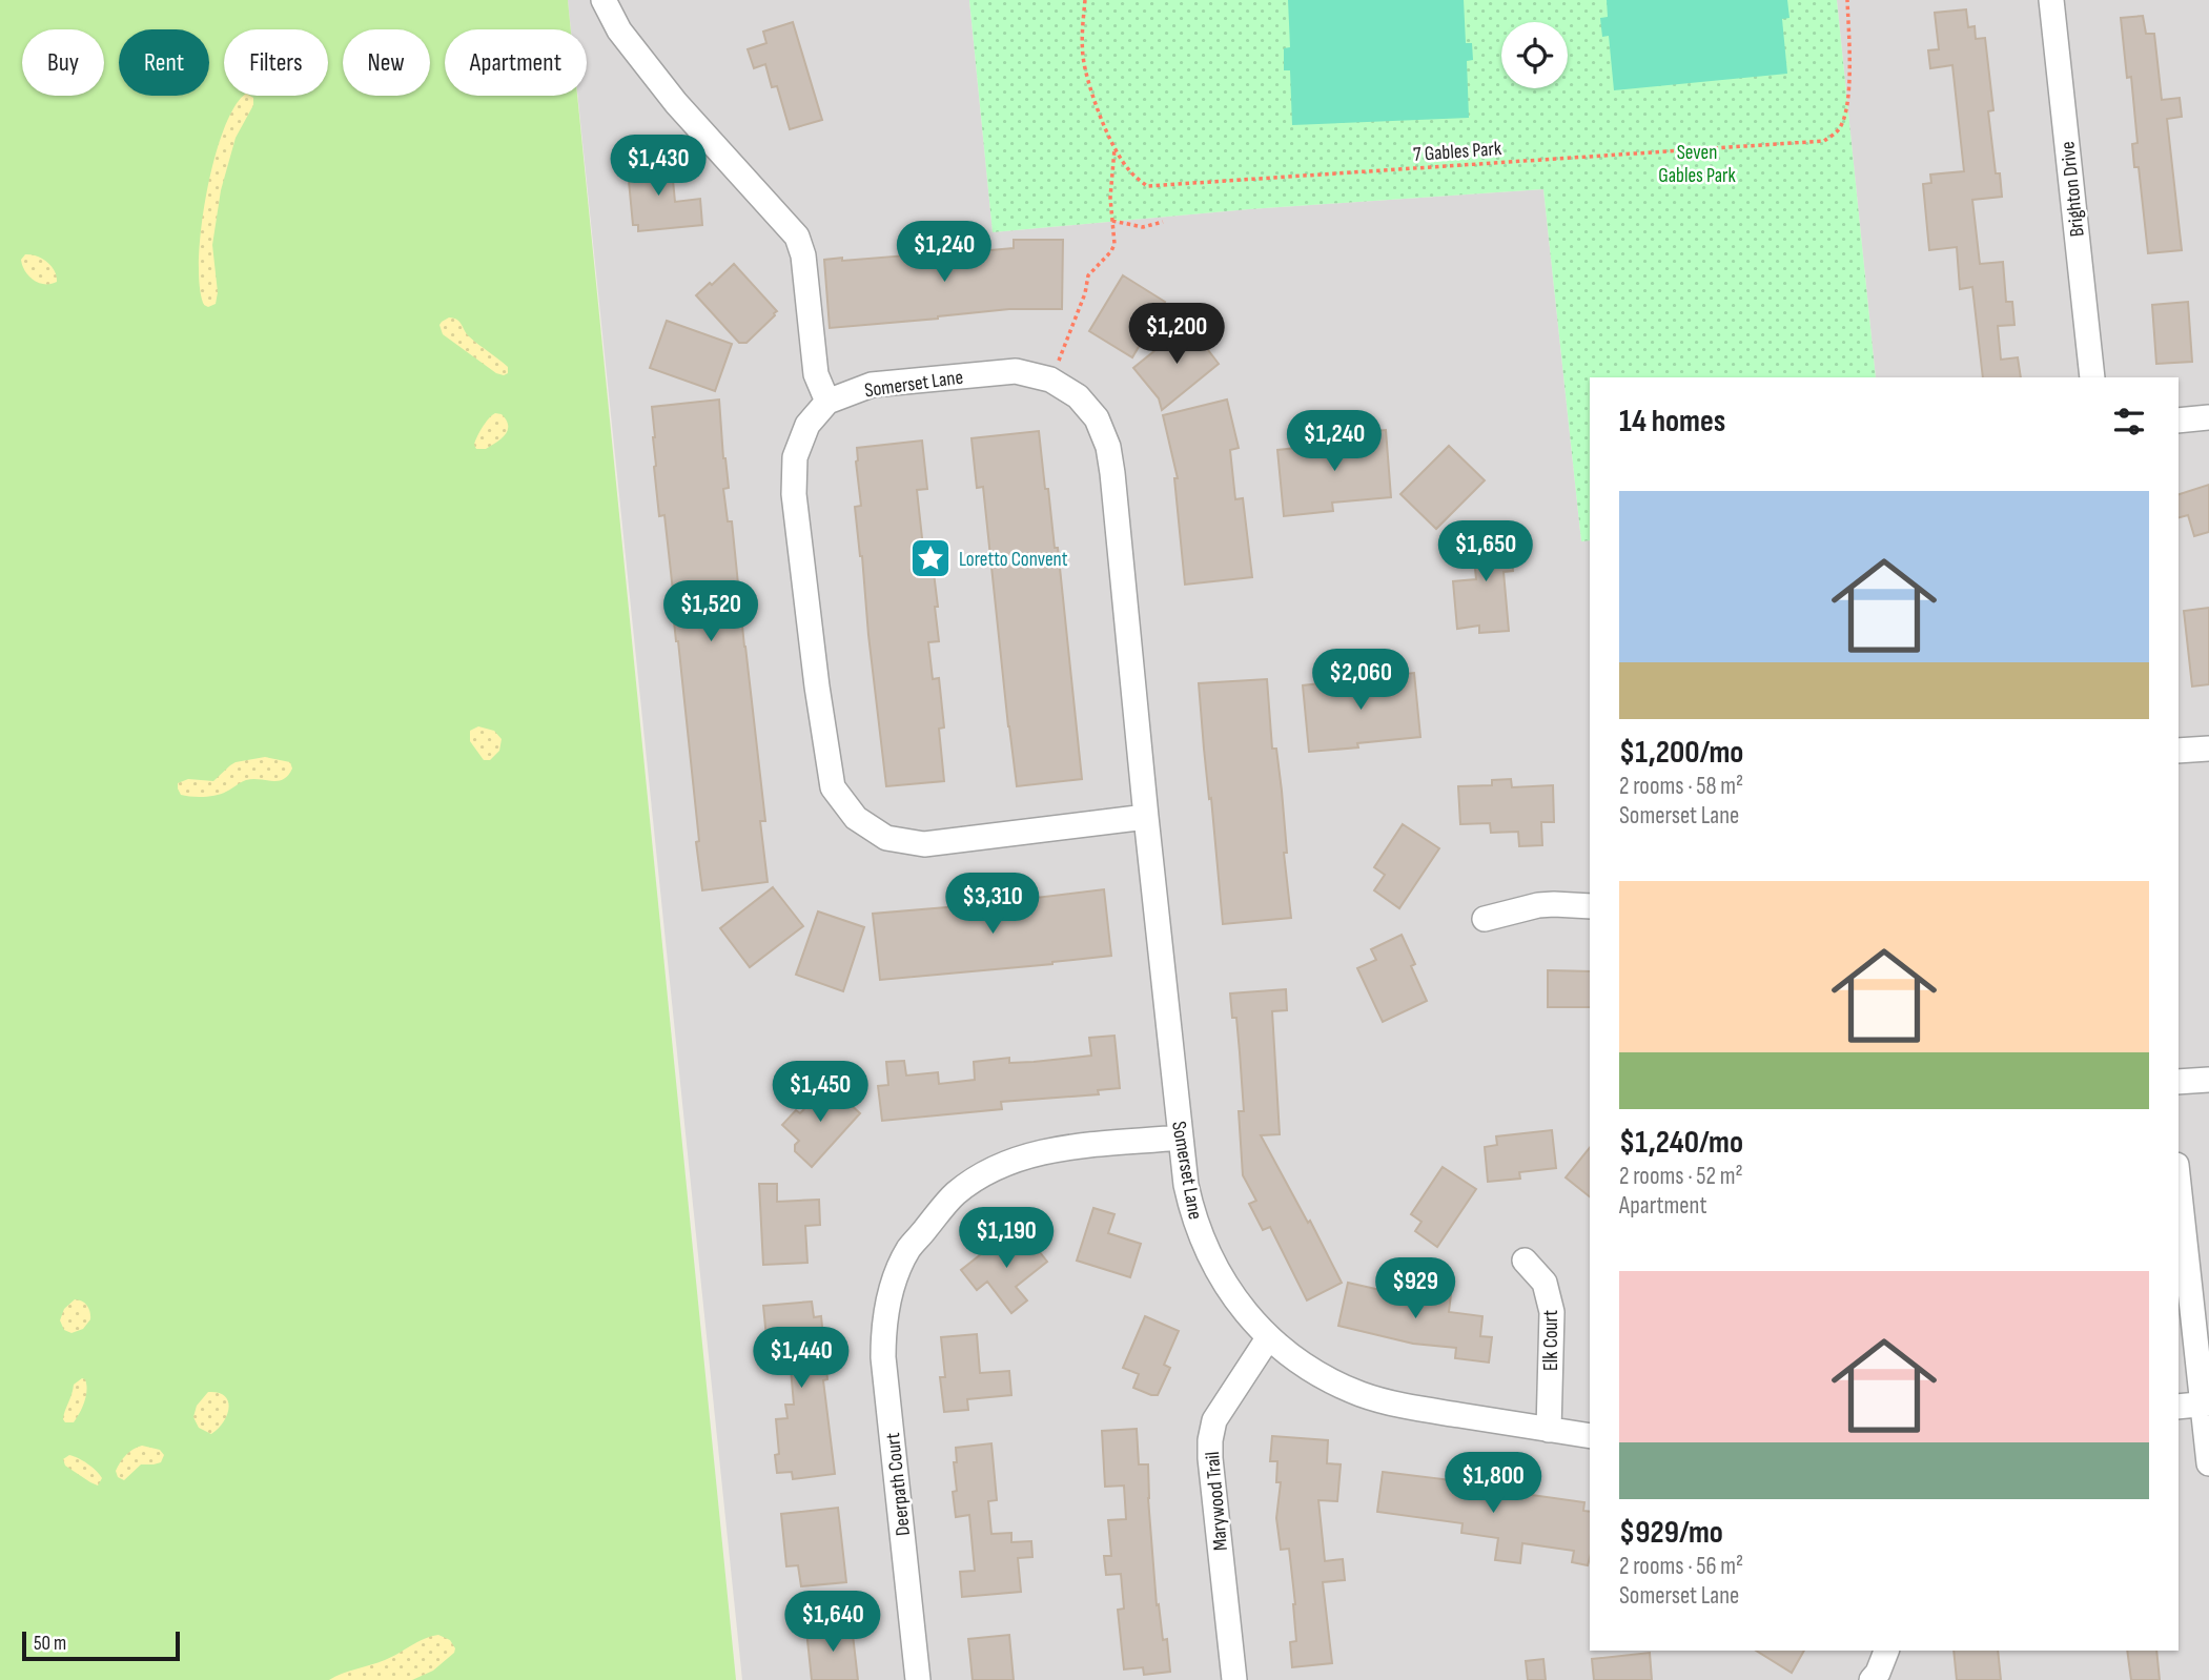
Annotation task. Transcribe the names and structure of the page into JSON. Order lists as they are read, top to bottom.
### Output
{
  "streets": {
    "street": [
      "Brighton Drive",
      "Somerset Lane",
      "Elk Court",
      "Deerpath Court",
      "Marywood Trail"
    ],
    "path": ["7 Gables Park"]
  },
  "crossings": [
    ["Somerset Lane", "Elk Court"],
    ["Somerset Lane", "Deerpath Court"],
    ["Somerset Lane", "Marywood Trail"]
  ],
  "parks": ["Seven Gables Park"],
  "places": {
    "place": ["Loretto Convent"]
  },
  "scale_bar": "50 m",
  "page": {
    "chip": [
      "Buy",
      "Rent",
      "Filters",
      "New",
      "Apartment"
    ],
    "price": [
      "$1,430",
      "$1,240",
      "$1,200",
      "$1,240",
      "$1,650",
      "$1,520",
      "$2,060",
      "$3,310",
      "$1,450",
      "$1,190",
      "$929",
      "$1,440",
      "$1,800",
      "$1,640"
    ],
    "heading": "14 homes",
    "list": [
      {
        "name": "$1,200/mo",
        "note": "2 rooms · 58 m² · Somerset Lane"
      },
      {
        "name": "$1,240/mo",
        "note": "2 rooms · 52 m² · Apartment"
      },
      {
        "name": "$929/mo",
        "note": "2 rooms · 56 m² · Somerset Lane"
      }
    ],
    "scale": "50 m"
  }
}
